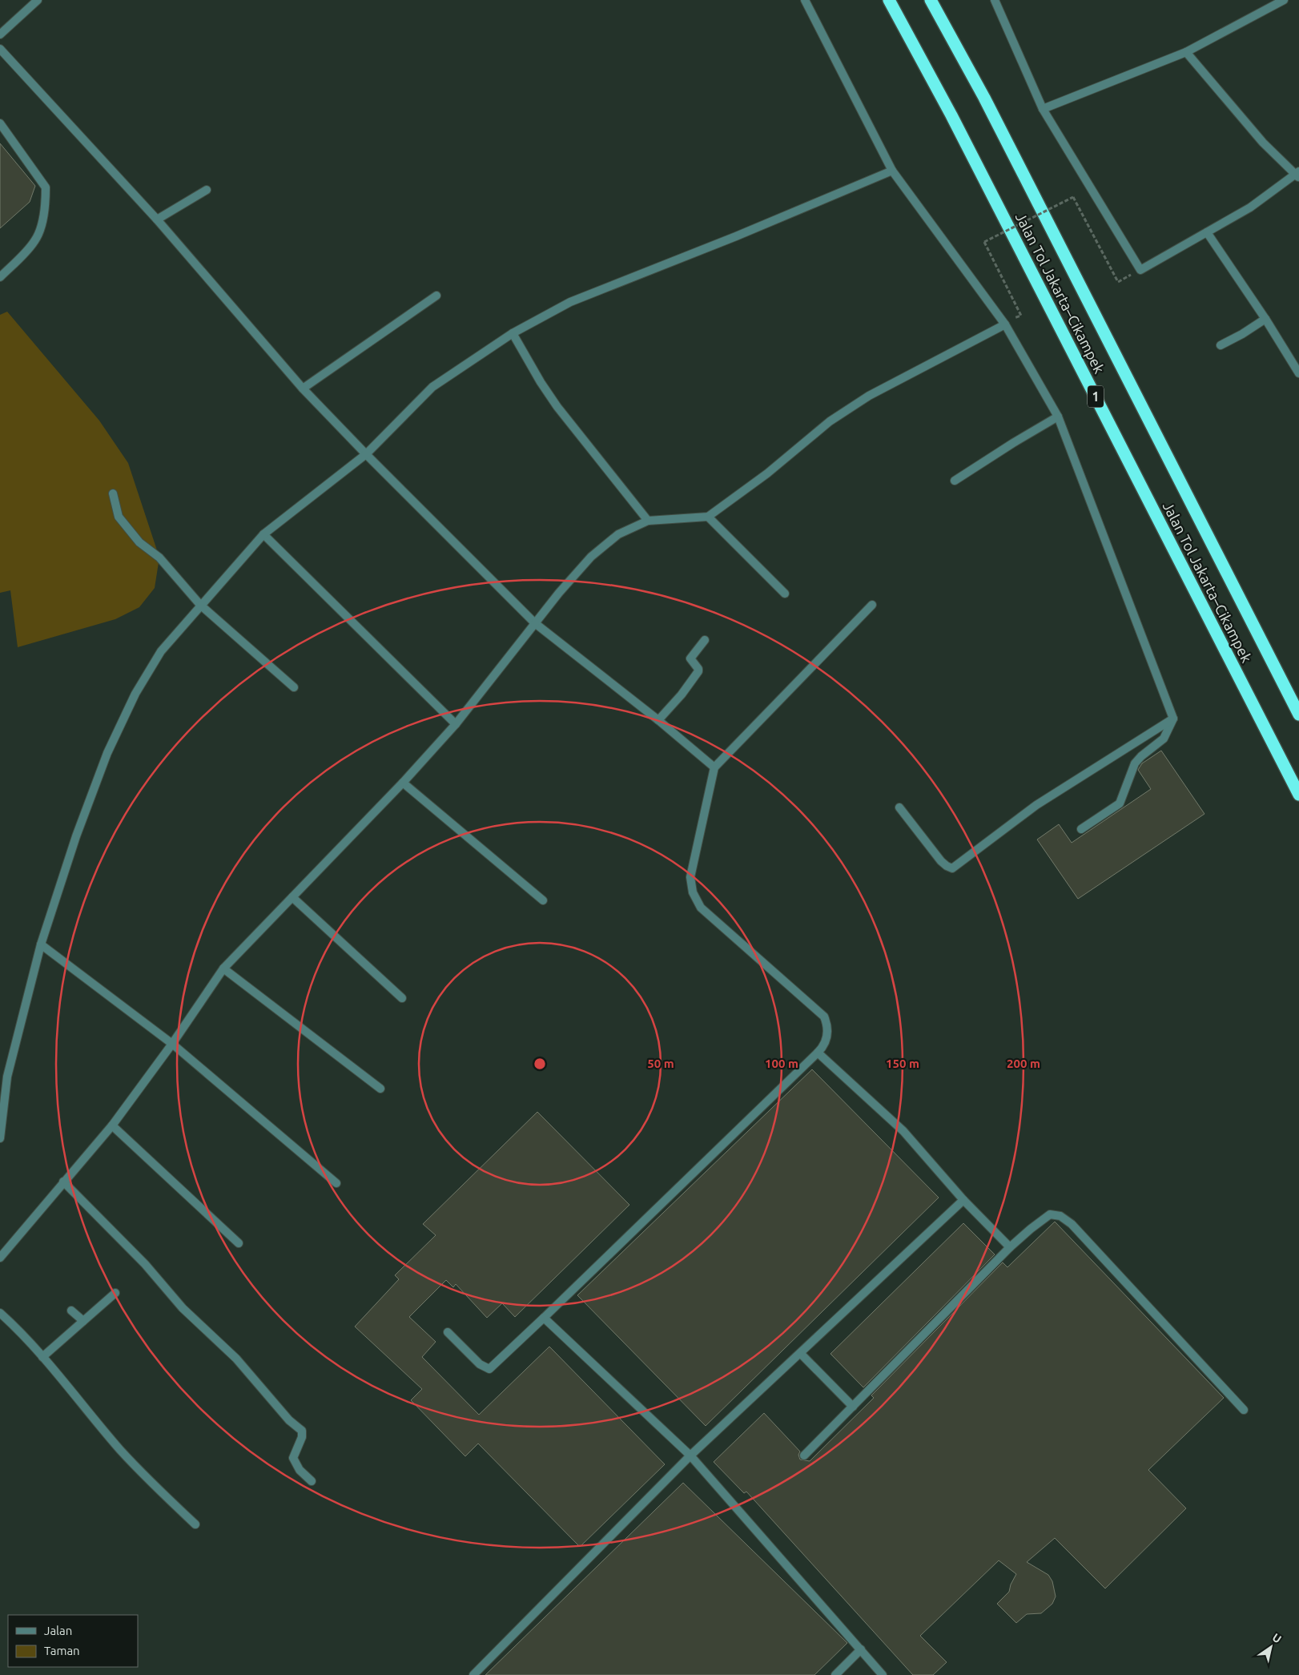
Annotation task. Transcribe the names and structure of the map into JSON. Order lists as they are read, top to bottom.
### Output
{
  "streets": {
    "highway": ["Jalan Tol Jakarta–Cikampek", "1"]
  },
  "legend": ["Jalan", "Taman"],
  "north": "top right",
  "rings": [
    "50 m",
    "100 m",
    "150 m",
    "200 m"
  ]
}
